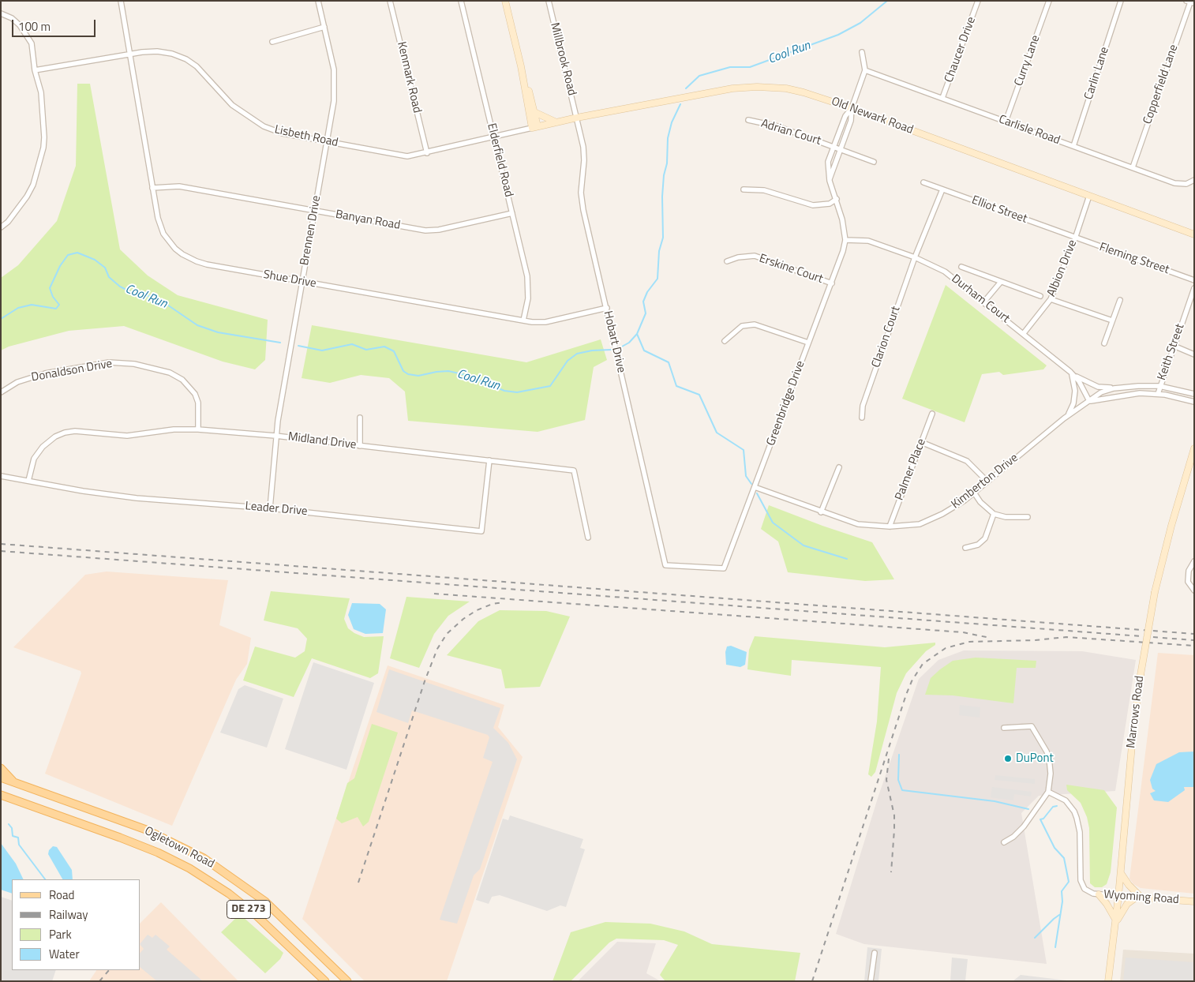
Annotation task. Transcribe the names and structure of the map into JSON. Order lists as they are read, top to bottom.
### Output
{
  "streets": {
    "main road": ["Ogletown Road", "DE 273"],
    "street": [
      "Chaucer Drive",
      "Millbrook Road",
      "Curry Lane",
      "Carlin Lane",
      "Kenmark Road",
      "Copperfield Lane",
      "Old Newark Road",
      "Carlisle Road",
      "Adrian Court",
      "Lisbeth Road",
      "Elderfield Road",
      "Elliot Street",
      "Banyan Road",
      "Brennen Drive",
      "Fleming Street",
      "Albion Drive",
      "Erskine Court",
      "Shue Drive",
      "Durham Court",
      "Clarion Court",
      "Hobart Drive",
      "Keith Street",
      "Donaldson Drive",
      "Greenbridge Drive",
      "Midland Drive",
      "Palmer Place",
      "Kimberton Drive",
      "Leader Drive",
      "Marrows Road",
      "Wyoming Road"
    ]
  },
  "crossings": [
    ["Chaucer Drive", "Carlisle Road"],
    ["Millbrook Road", "Old Newark Road"],
    ["Millbrook Road", "Hobart Drive"],
    ["Curry Lane", "Carlisle Road"],
    ["Carlin Lane", "Carlisle Road"],
    ["Kenmark Road", "Lisbeth Road"],
    ["Copperfield Lane", "Carlisle Road"],
    ["Old Newark Road", "Lisbeth Road"],
    ["Old Newark Road", "Albion Drive"],
    ["Old Newark Road", "Hobart Drive"],
    ["Old Newark Road", "Greenbridge Drive"],
    ["Adrian Court", "Greenbridge Drive"],
    ["Lisbeth Road", "Elderfield Road"],
    ["Lisbeth Road", "Brennen Drive"],
    ["Lisbeth Road", "Shue Drive"],
    ["Elderfield Road", "Banyan Road"],
    ["Elderfield Road", "Shue Drive"],
    ["Elliot Street", "Fleming Street"],
    ["Elliot Street", "Albion Drive"],
    ["Elliot Street", "Clarion Court"],
    ["Banyan Road", "Brennen Drive"],
    ["Banyan Road", "Shue Drive"],
    ["Brennen Drive", "Shue Drive"],
    ["Brennen Drive", "Midland Drive"],
    ["Brennen Drive", "Leader Drive"],
    ["Fleming Street", "Albion Drive"],
    ["Albion Drive", "Durham Court"],
    ["Erskine Court", "Greenbridge Drive"],
    ["Shue Drive", "Hobart Drive"],
    ["Durham Court", "Clarion Court"],
    ["Durham Court", "Greenbridge Drive"],
    ["Durham Court", "Kimberton Drive"],
    ["Hobart Drive", "Greenbridge Drive"],
    ["Keith Street", "Kimberton Drive"],
    ["Donaldson Drive", "Midland Drive"],
    ["Greenbridge Drive", "Kimberton Drive"],
    ["Midland Drive", "Leader Drive"],
    ["Palmer Place", "Kimberton Drive"],
    ["Marrows Road", "Wyoming Road"]
  ],
  "water": ["Cool Run"],
  "places": ["DuPont"],
  "legend": [
    "Road",
    "Railway",
    "Park",
    "Water"
  ],
  "scale_bar": "100 m"
}
